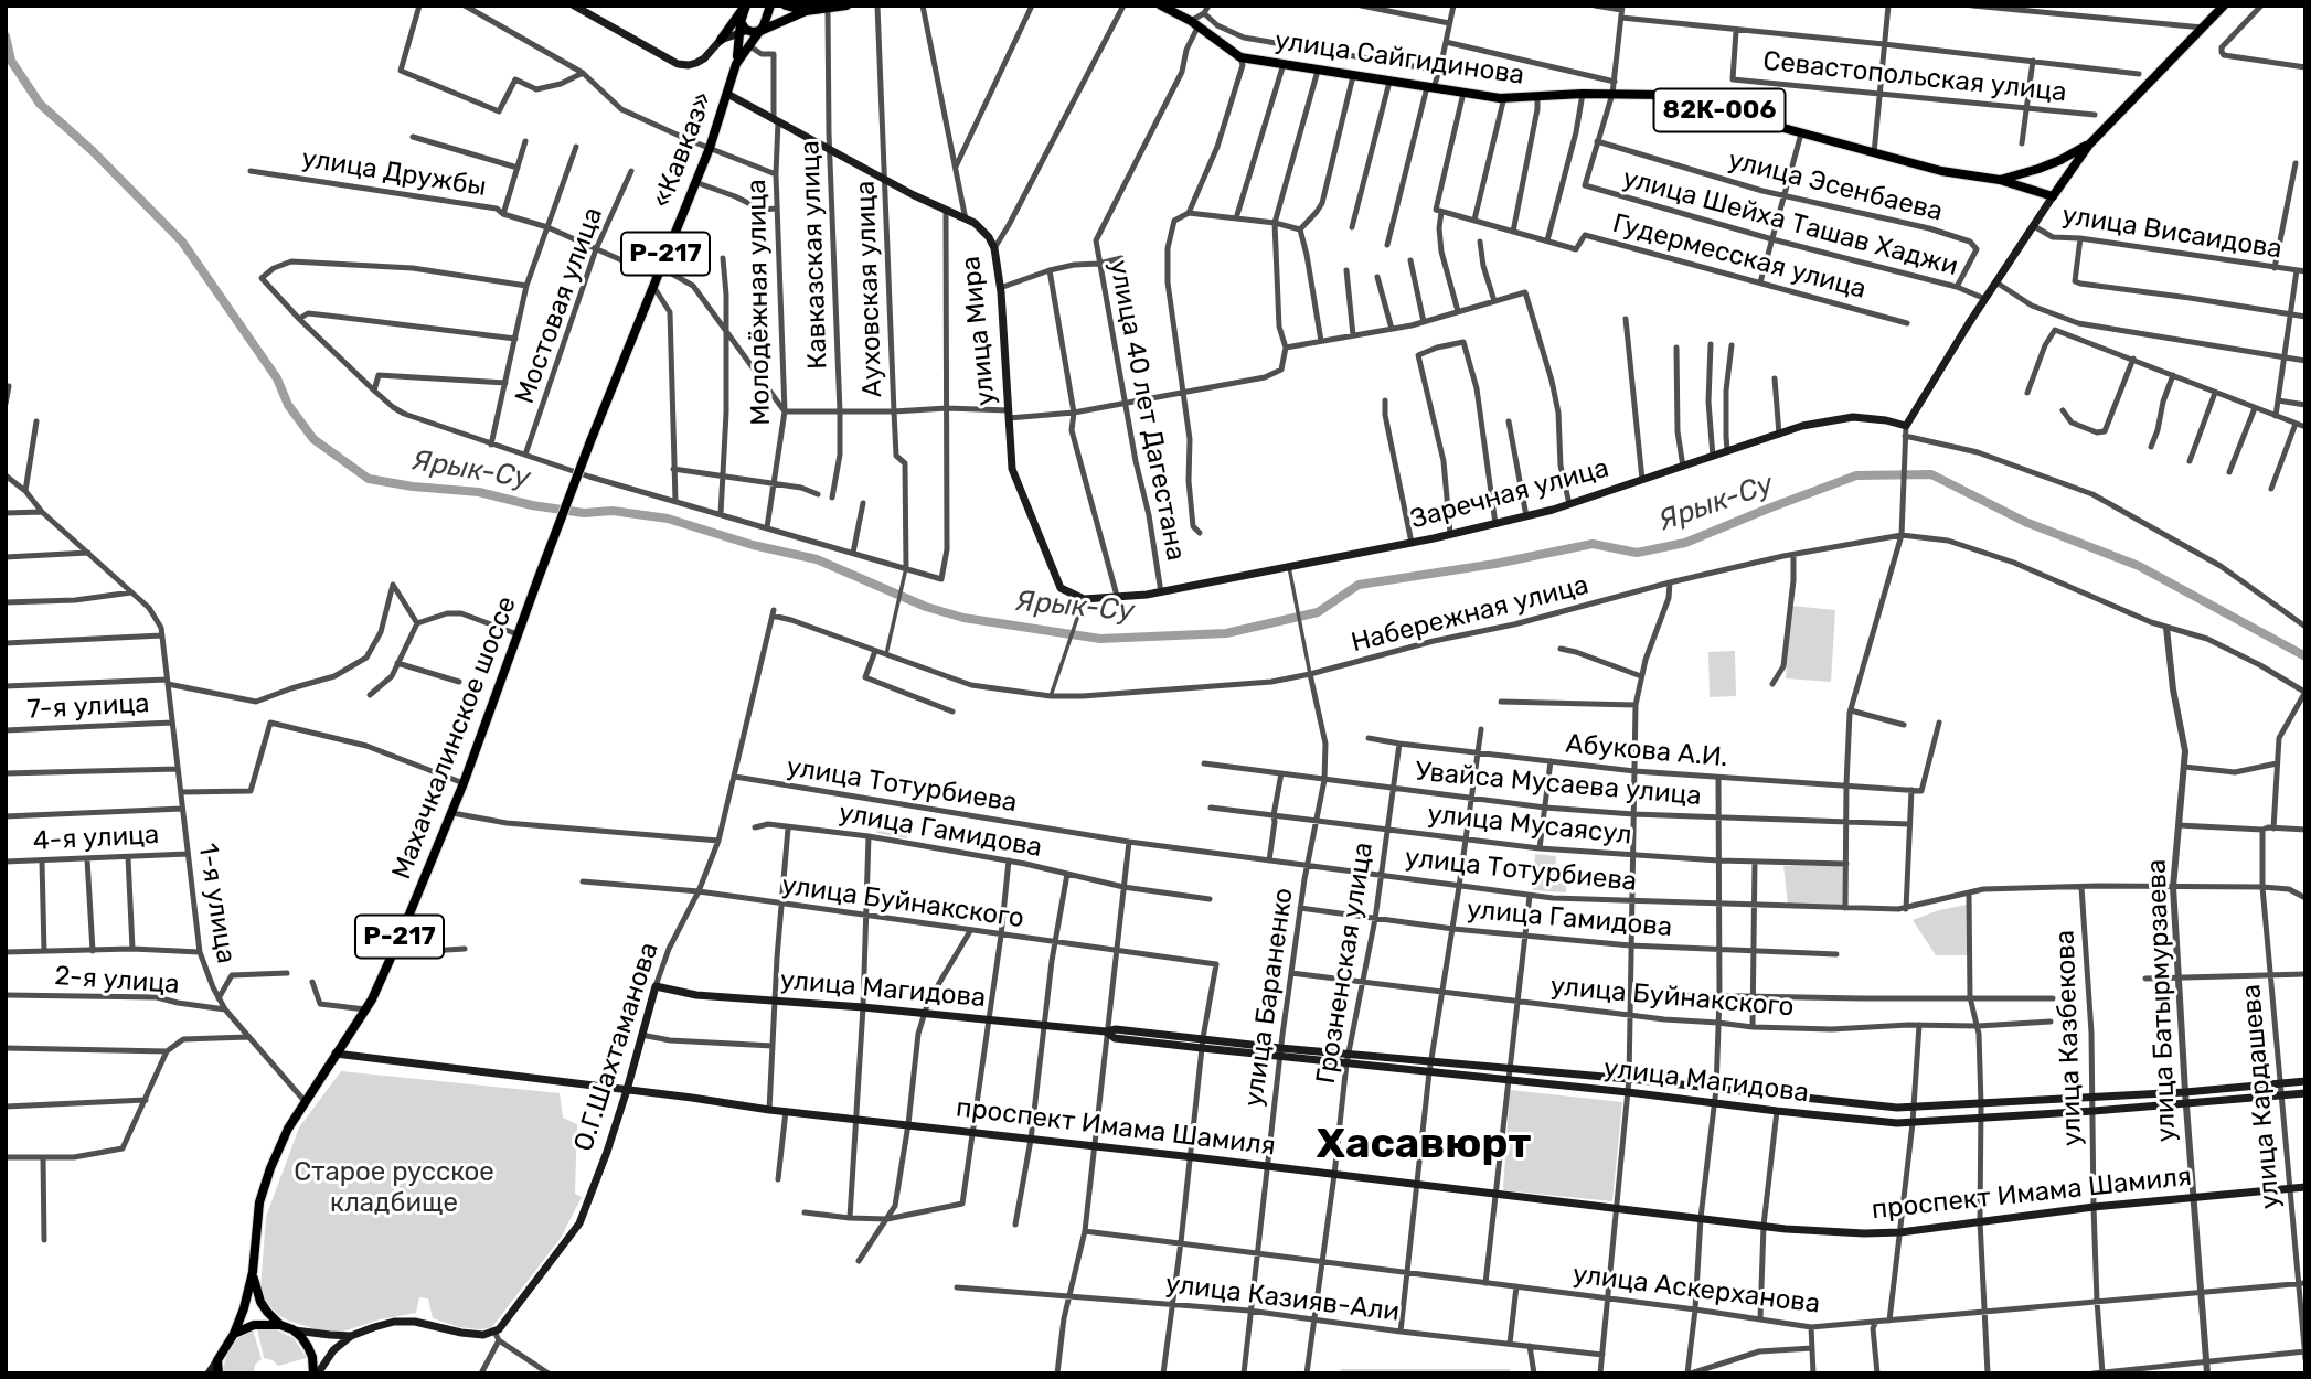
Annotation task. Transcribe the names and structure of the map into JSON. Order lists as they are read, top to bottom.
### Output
{
  "streets": {
    "main road": [
      "улица Сайгидинова",
      "82К-006",
      "«Кавказ»",
      "Р-217",
      "улица Мира",
      "Заречная улица",
      "Махачкалинское шоссе",
      "улица Магидова",
      "О.Г.Шахтаманова",
      "проспект Имама Шамиля"
    ],
    "street": [
      "Севастопольская улица",
      "улица Дружбы",
      "улица Эсенбаева",
      "улица Шейха Ташав Хаджи",
      "улица Висаидова",
      "Кавказская улица",
      "Гудермесская улица",
      "Ауховская улица",
      "Молодёжная улица",
      "Мостовая улица",
      "улица 40 лет Дагестана",
      "Набережная улица",
      "7-я улица",
      "Абукова А.И.",
      "Увайса Мусаева улица",
      "улица Тотурбиева",
      "улица Мусаясул",
      "улица Гамидова",
      "4-я улица",
      "улица Буйнакского",
      "1-я улица",
      "Грозненская улица",
      "2-я улица",
      "улица Бараненко",
      "улица Батырмурзаева",
      "улица Казбекова",
      "улица Кардашева",
      "улица Аскерханова",
      "улица Казияв-Али"
    ]
  },
  "crossings": [
    ["улица Сайгидинова", "82К-006"],
    ["улица Сайгидинова", "улица 40 лет Дагестана"],
    ["«Кавказ»", "улица Дружбы"],
    ["«Кавказ»", "Р-217"],
    ["«Кавказ»", "Махачкалинское шоссе"],
    ["улица Дружбы", "Молодёжная улица"],
    ["улица Дружбы", "Мостовая улица"],
    ["улица Эсенбаева", "улица Шейха Ташав Хаджи"],
    ["Р-217", "Махачкалинское шоссе"],
    ["улица Мира", "Заречная улица"],
    ["улица 40 лет Дагестана", "Заречная улица"],
    ["Набережная улица", "улица Бараненко"],
    ["Набережная улица", "улица Батырмурзаева"],
    ["Набережная улица", "О.Г.Шахтаманова"],
    ["7-я улица", "1-я улица"],
    ["Махачкалинское шоссе", "1-я улица"],
    ["Махачкалинское шоссе", "проспект Имама Шамиля"],
    ["Абукова А.И.", "Грозненская улица"],
    ["Увайса Мусаева улица", "Грозненская улица"],
    ["Увайса Мусаева улица", "улица Бараненко"],
    ["улица Тотурбиева", "Грозненская улица"],
    ["улица Тотурбиева", "улица Бараненко"],
    ["улица Тотурбиева", "улица Батырмурзаева"],
    ["улица Тотурбиева", "улица Казбекова"],
    ["улица Тотурбиева", "О.Г.Шахтаманова"],
    ["улица Тотурбиева", "улица Кардашева"],
    ["улица Мусаясул", "Грозненская улица"],
    ["улица Мусаясул", "улица Бараненко"],
    ["улица Гамидова", "Грозненская улица"],
    ["улица Гамидова", "улица Бараненко"],
    ["4-я улица", "1-я улица"],
    ["улица Буйнакского", "Грозненская улица"],
    ["улица Буйнакского", "улица Магидова"],
    ["улица Буйнакского", "улица Бараненко"],
    ["улица Буйнакского", "О.Г.Шахтаманова"],
    ["1-я улица", "2-я улица"],
    ["Грозненская улица", "улица Магидова"],
    ["Грозненская улица", "проспект Имама Шамиля"],
    ["Грозненская улица", "улица Аскерханова"],
    ["Грозненская улица", "улица Казияв-Али"],
    ["улица Магидова", "улица Бараненко"],
    ["улица Магидова", "улица Батырмурзаева"],
    ["улица Магидова", "улица Казбекова"],
    ["улица Магидова", "О.Г.Шахтаманова"],
    ["улица Магидова", "улица Кардашева"],
    ["улица Бараненко", "проспект Имама Шамиля"],
    ["улица Бараненко", "улица Аскерханова"],
    ["улица Бараненко", "улица Казияв-Али"],
    ["улица Батырмурзаева", "проспект Имама Шамиля"],
    ["улица Батырмурзаева", "улица Аскерханова"],
    ["улица Казбекова", "проспект Имама Шамиля"],
    ["улица Казбекова", "улица Аскерханова"],
    ["О.Г.Шахтаманова", "проспект Имама Шамиля"],
    ["улица Кардашева", "проспект Имама Шамиля"],
    ["улица Кардашева", "улица Аскерханова"]
  ],
  "districts": ["Хасавюрт"],
  "water": ["Ярык-Су"],
  "parks": ["Старое русское кладбище"]
}
